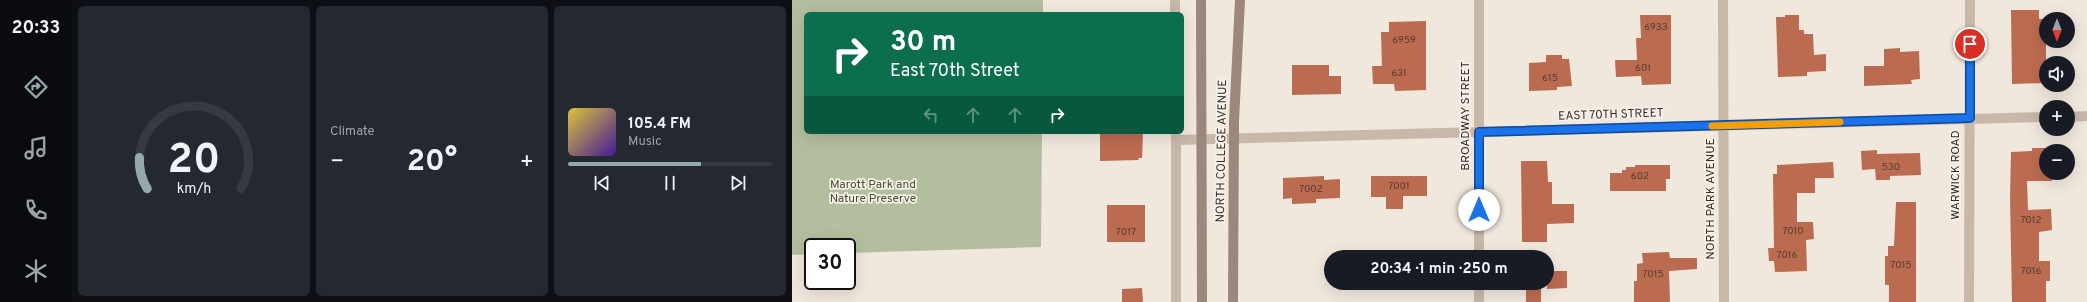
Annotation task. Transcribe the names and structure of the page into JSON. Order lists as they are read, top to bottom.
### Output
{
  "streets": {
    "main road": ["NORTH COLLEGE AVENUE"],
    "street": [
      "EAST 70TH STREET",
      "BROADWAY STREET",
      "WARWICK ROAD",
      "NORTH PARK AVENUE"
    ]
  },
  "crossings": [
    ["EAST 70TH STREET", "BROADWAY STREET"],
    ["EAST 70TH STREET", "NORTH COLLEGE AVENUE"],
    ["EAST 70TH STREET", "WARWICK ROAD"],
    ["EAST 70TH STREET", "NORTH PARK AVENUE"]
  ],
  "parks": ["Marott Park and Nature Preserve"],
  "house_numbers": [
    "6933",
    "6959",
    "601",
    "631",
    "615",
    "530",
    "602",
    "7001",
    "7002",
    "7012",
    "7010",
    "7017",
    "7016",
    "7015",
    "7016",
    "7015"
  ],
  "north": "bottom",
  "page": {
    "tabs": "20:33",
    "tile": "Climate",
    "map_buttons": ["+", "−"],
    "turn": ["30 m", "East 70th Street"],
    "song": ["105.4 FM", "Music"],
    "heat": ["−", "20°", "+"],
    "limit": "30",
    "trip": "20:34 · 1 min · 250 m",
    "gauge": ["20", "km/h"]
  }
}
